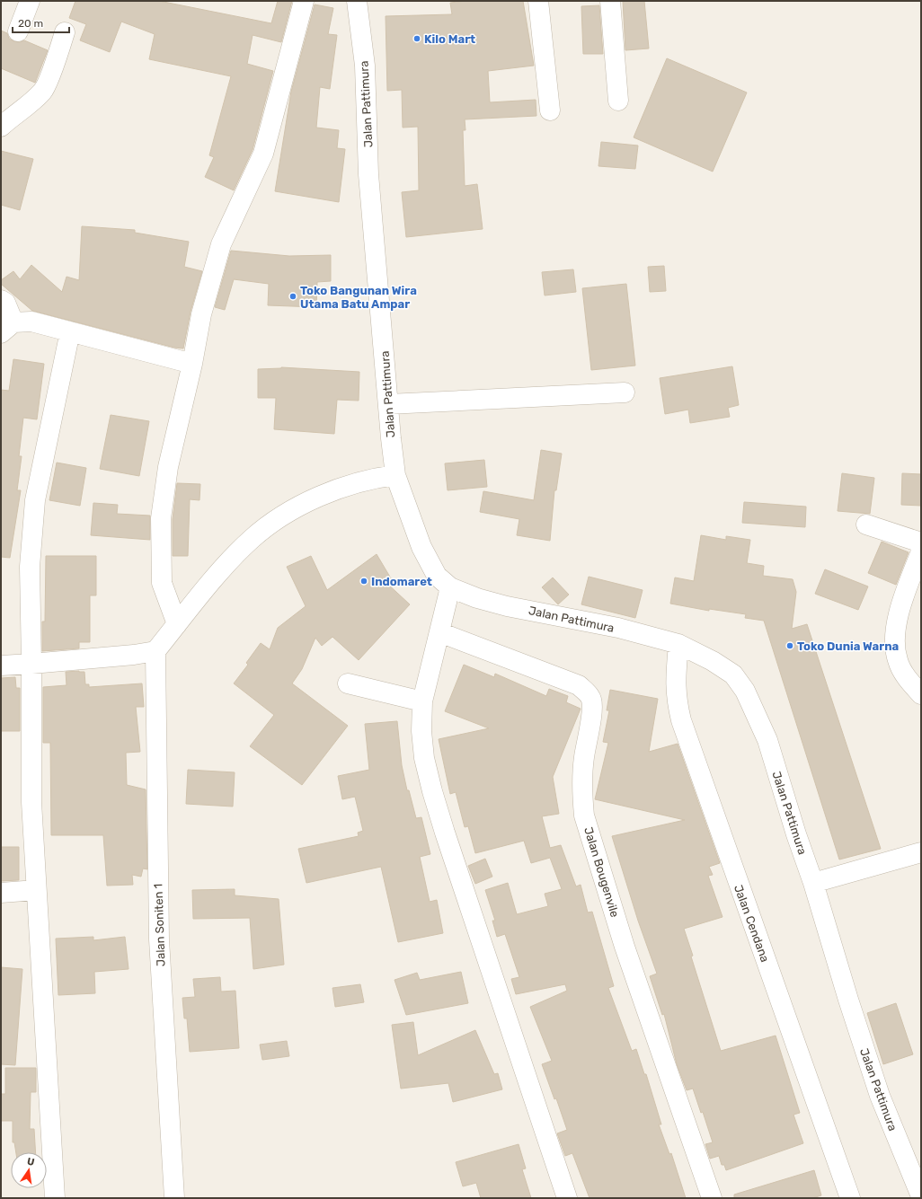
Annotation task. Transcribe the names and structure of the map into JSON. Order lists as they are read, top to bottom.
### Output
{
  "streets": {
    "street": [
      "Jalan Pattimura",
      "Jalan Bougenvile",
      "Jalan Cendana",
      "Jalan Soniten 1"
    ]
  },
  "crossings": [
    ["Jalan Pattimura", "Jalan Cendana"]
  ],
  "places": [
    "Kilo Mart",
    "Toko Bangunan Wira Utama Batu Ampar",
    "Indomaret",
    "Toko Dunia Warna"
  ],
  "scale_bar": "20 m",
  "north": "top"
}
